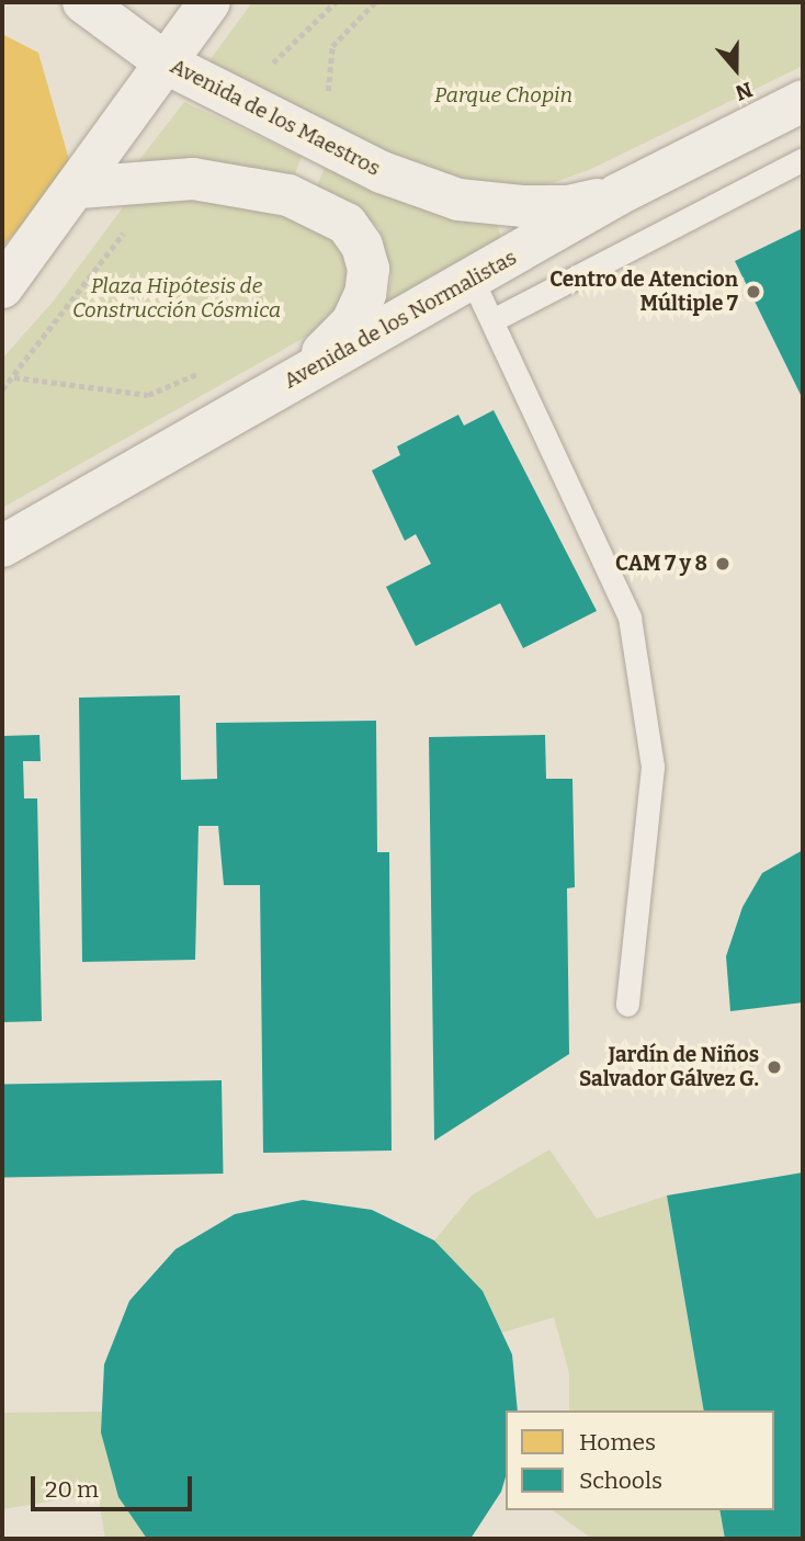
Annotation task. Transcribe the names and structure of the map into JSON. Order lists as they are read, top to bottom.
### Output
{
  "streets": {
    "street": ["Avenida de los Maestros", "Avenida de los Normalistas"]
  },
  "crossings": [
    ["Avenida de los Maestros", "Avenida de los Normalistas"]
  ],
  "parks": ["Parque Chopin", "Plaza Hipótesis de Construcción Cósmica"],
  "places": ["Centro de Atencion Múltiple 7", "CAM 7 y 8", "Jardín de Niños Salvador Gálvez G."],
  "legend": ["Homes", "Schools"],
  "scale_bar": "20 m",
  "north": "bottom"
}
